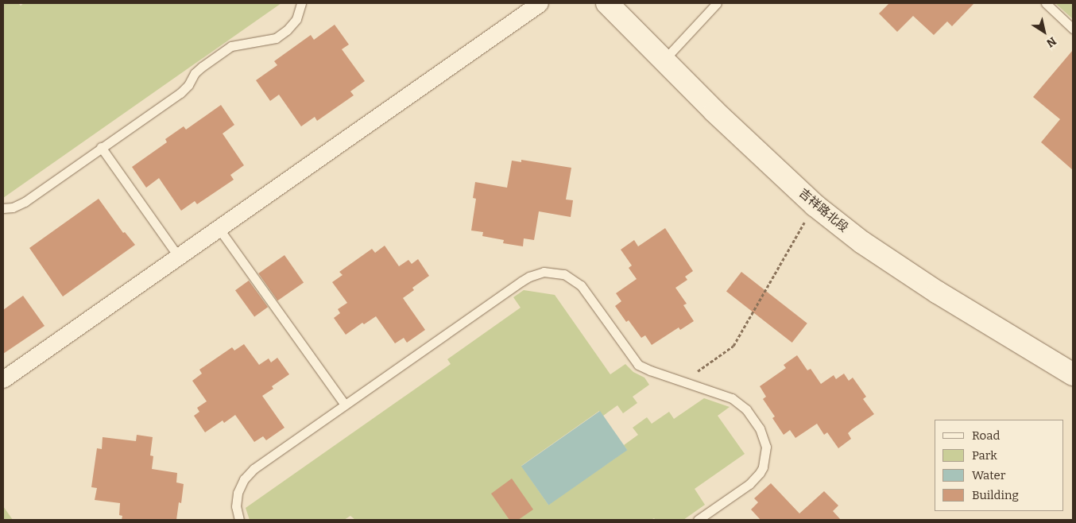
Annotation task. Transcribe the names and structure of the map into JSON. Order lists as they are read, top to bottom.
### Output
{
  "streets": {
    "street": ["吉祥路北段"]
  },
  "legend": [
    "Road",
    "Park",
    "Water",
    "Building"
  ],
  "north": "bottom right"
}
